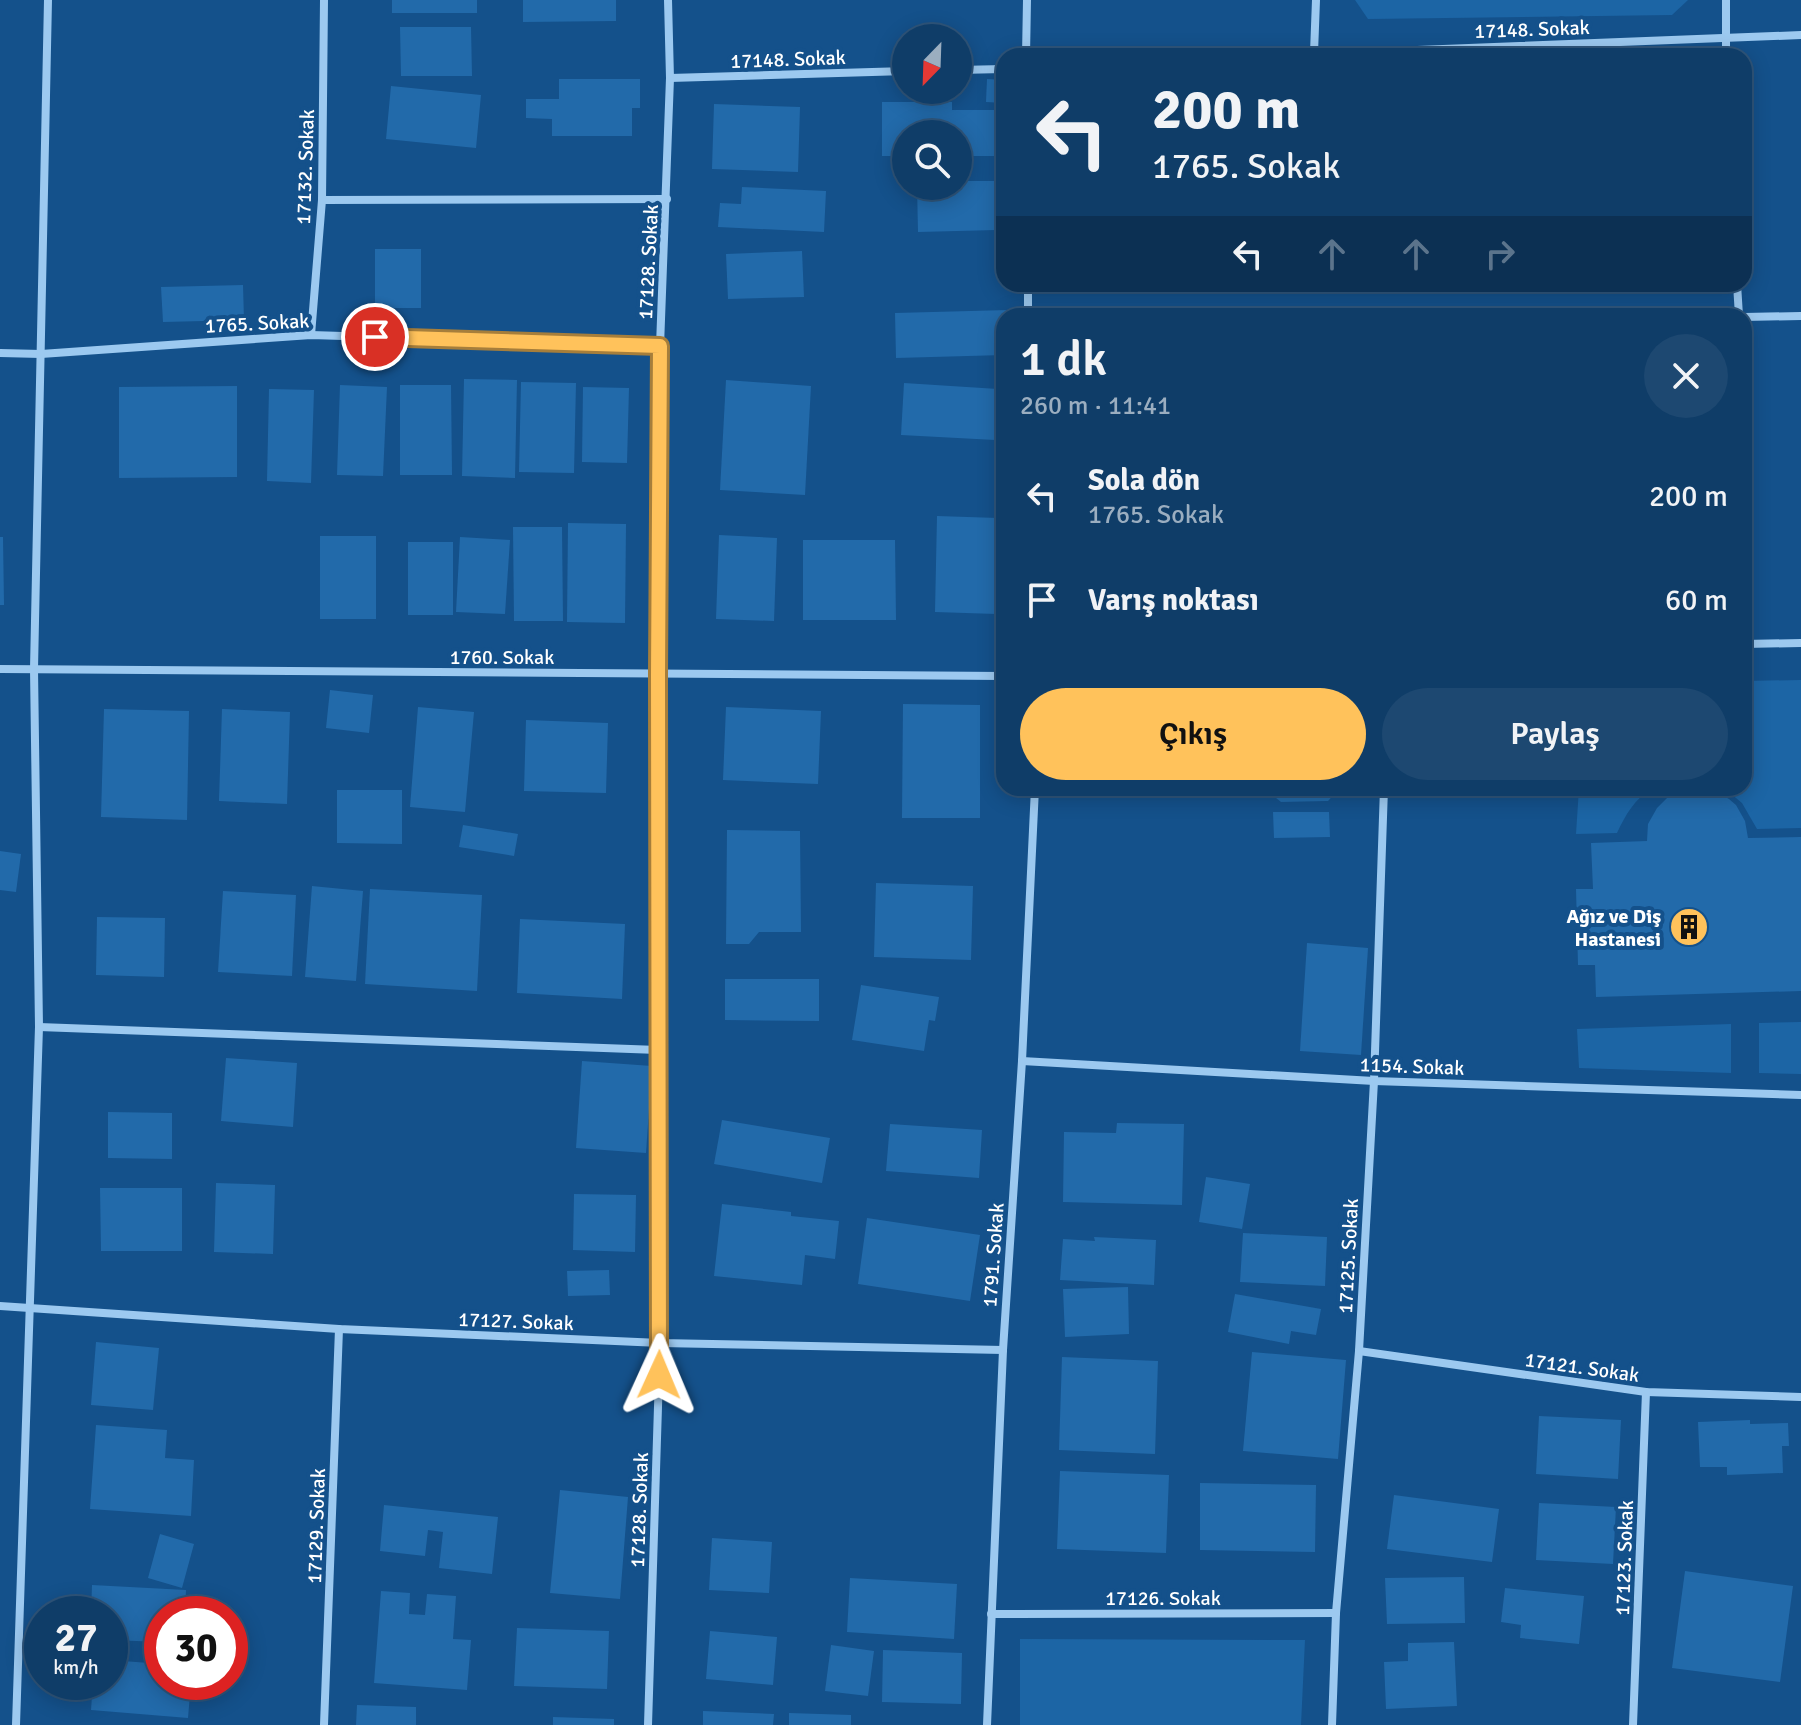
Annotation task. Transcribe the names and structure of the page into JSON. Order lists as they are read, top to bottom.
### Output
{
  "streets": {
    "street": [
      "17148. Sokak",
      "17132. Sokak",
      "17128. Sokak",
      "1765. Sokak",
      "1760. Sokak",
      "1154. Sokak",
      "1791. Sokak",
      "17125. Sokak",
      "17127. Sokak",
      "17121. Sokak",
      "17129. Sokak",
      "17123. Sokak",
      "17126. Sokak"
    ]
  },
  "crossings": [
    ["17148. Sokak", "17128. Sokak"],
    ["17132. Sokak", "1765. Sokak"],
    ["17128. Sokak", "1765. Sokak"],
    ["17128. Sokak", "1760. Sokak"],
    ["17128. Sokak", "17127. Sokak"],
    ["1154. Sokak", "1791. Sokak"],
    ["1154. Sokak", "17125. Sokak"],
    ["1791. Sokak", "17127. Sokak"],
    ["1791. Sokak", "17126. Sokak"],
    ["17125. Sokak", "17121. Sokak"],
    ["17125. Sokak", "17126. Sokak"],
    ["17127. Sokak", "17129. Sokak"],
    ["17121. Sokak", "17123. Sokak"]
  ],
  "places": {
    "building": ["Ağız ve Diş Hastanesi"]
  },
  "north": "bottom left",
  "page": {
    "turn": ["200 m", "1765. Sokak"],
    "heading": ["1 dk", "260 m · 11:41"],
    "list": [
      {
        "name": "Sola dön",
        "note": "1765. Sokak",
        "value": "200 m"
      },
      {
        "name": "Varış noktası",
        "value": "60 m"
      }
    ],
    "buttons": ["Çıkış", "Paylaş"],
    "speed": "27 km/h",
    "limit": "30"
  }
}
